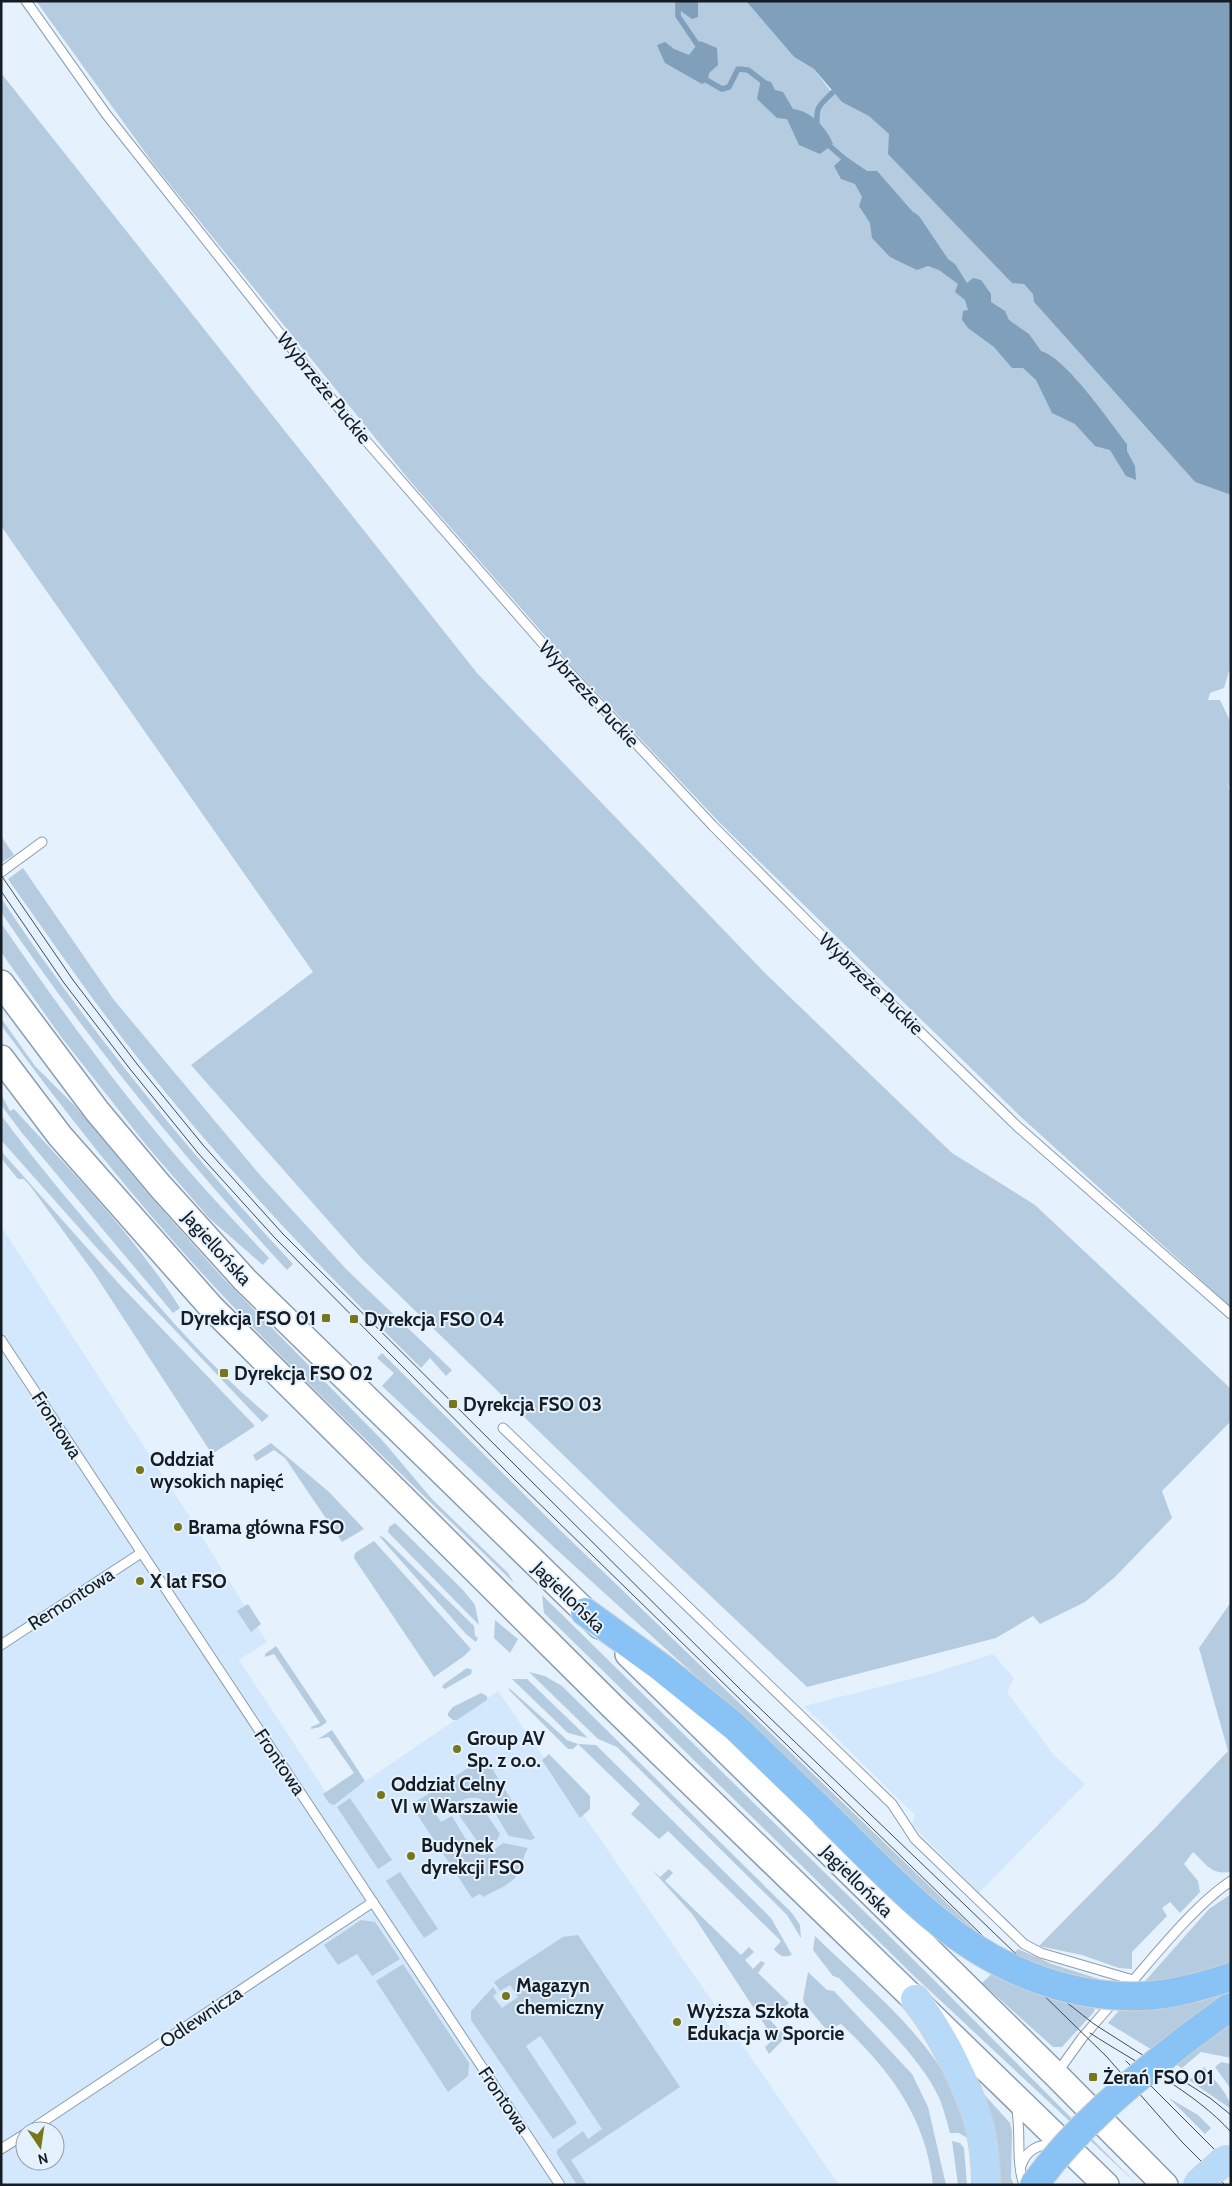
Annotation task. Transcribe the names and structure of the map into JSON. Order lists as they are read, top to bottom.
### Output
{
  "streets": {
    "main road": ["Jagiellońska"],
    "lane": [
      "Wybrzeże Puckie",
      "Frontowa",
      "Remontowa",
      "Odlewnicza"
    ]
  },
  "crossings": [
    ["Frontowa", "Remontowa"],
    ["Frontowa", "Odlewnicza"]
  ],
  "places": {
    "transit": [
      "Dyrekcja FSO 01",
      "Dyrekcja FSO 04",
      "Dyrekcja FSO 02",
      "Dyrekcja FSO 03",
      "Żerań FSO 01"
    ],
    "other": [
      "Oddział wysokich napięć",
      "Brama główna FSO",
      "X lat FSO",
      "Group AV Sp. z o.o.",
      "Oddział Celny VI w Warszawie",
      "Budynek dyrekcji FSO",
      "Magazyn chemiczny",
      "Wyższa Szkoła Edukacja w Sporcie"
    ]
  },
  "north": "bottom"
}
